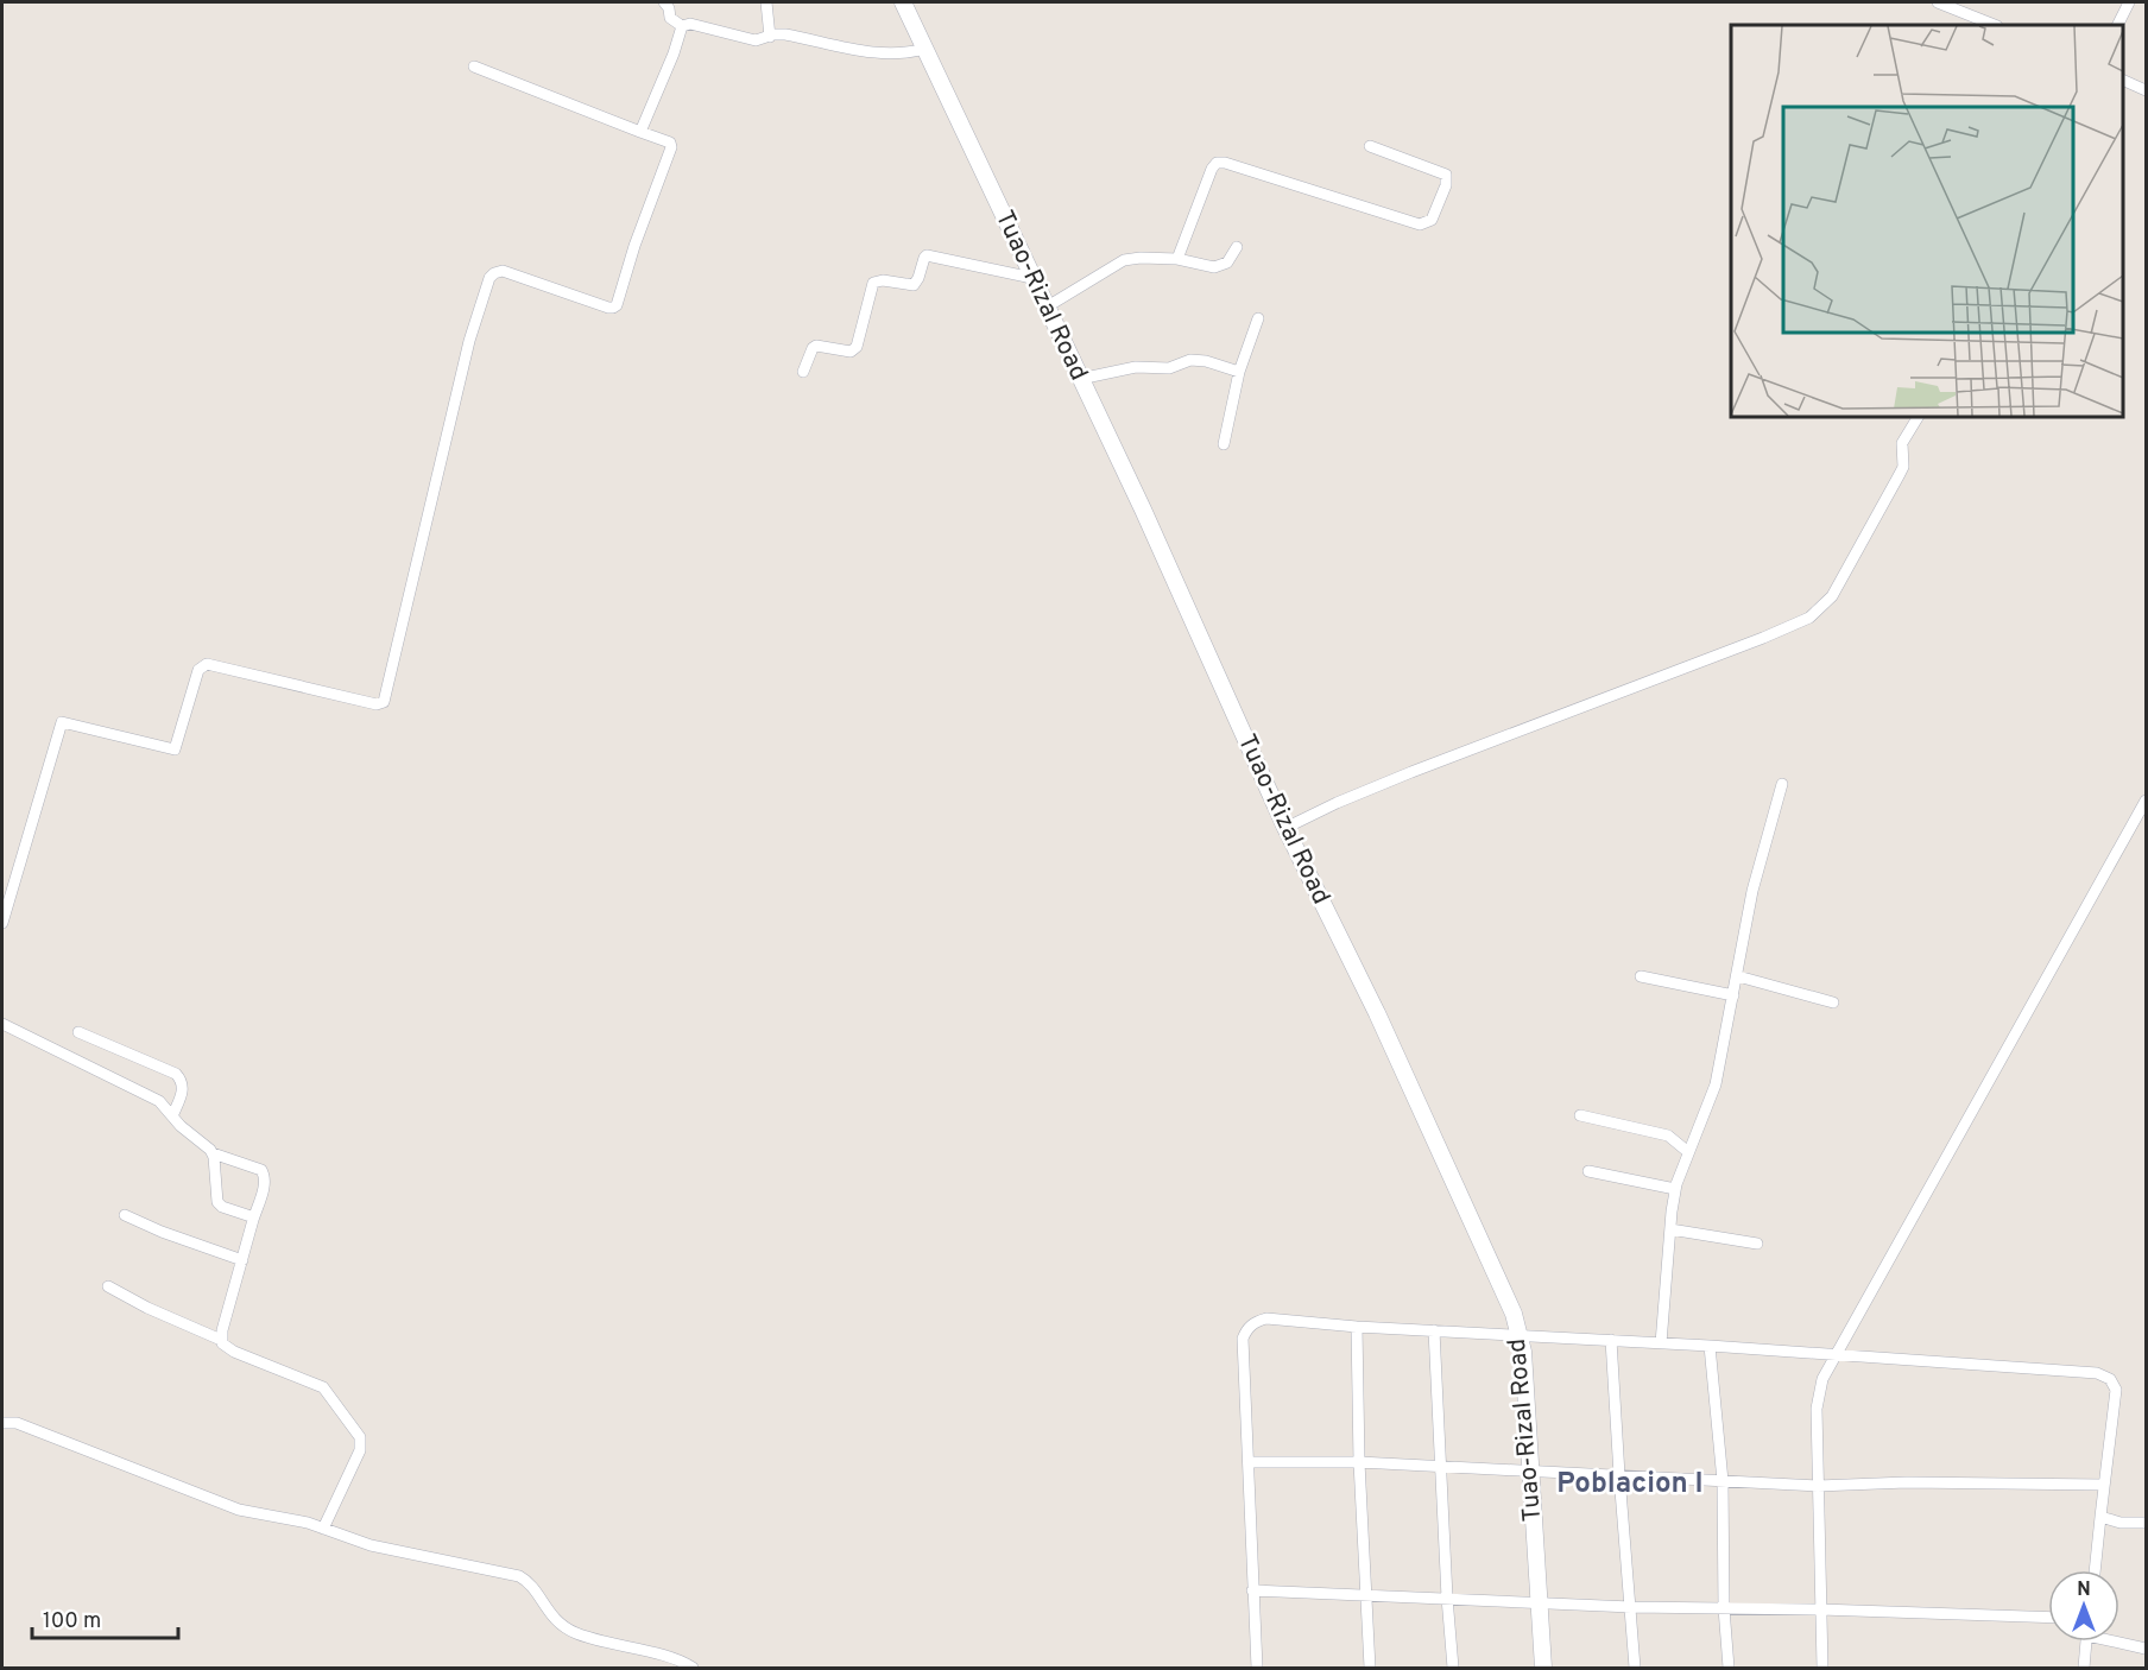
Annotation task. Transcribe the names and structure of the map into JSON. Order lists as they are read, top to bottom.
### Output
{
  "streets": {
    "main road": ["Tuao-Rizal Road"]
  },
  "districts": ["Poblacion I"],
  "scale_bar": "100 m",
  "north": "top"
}
